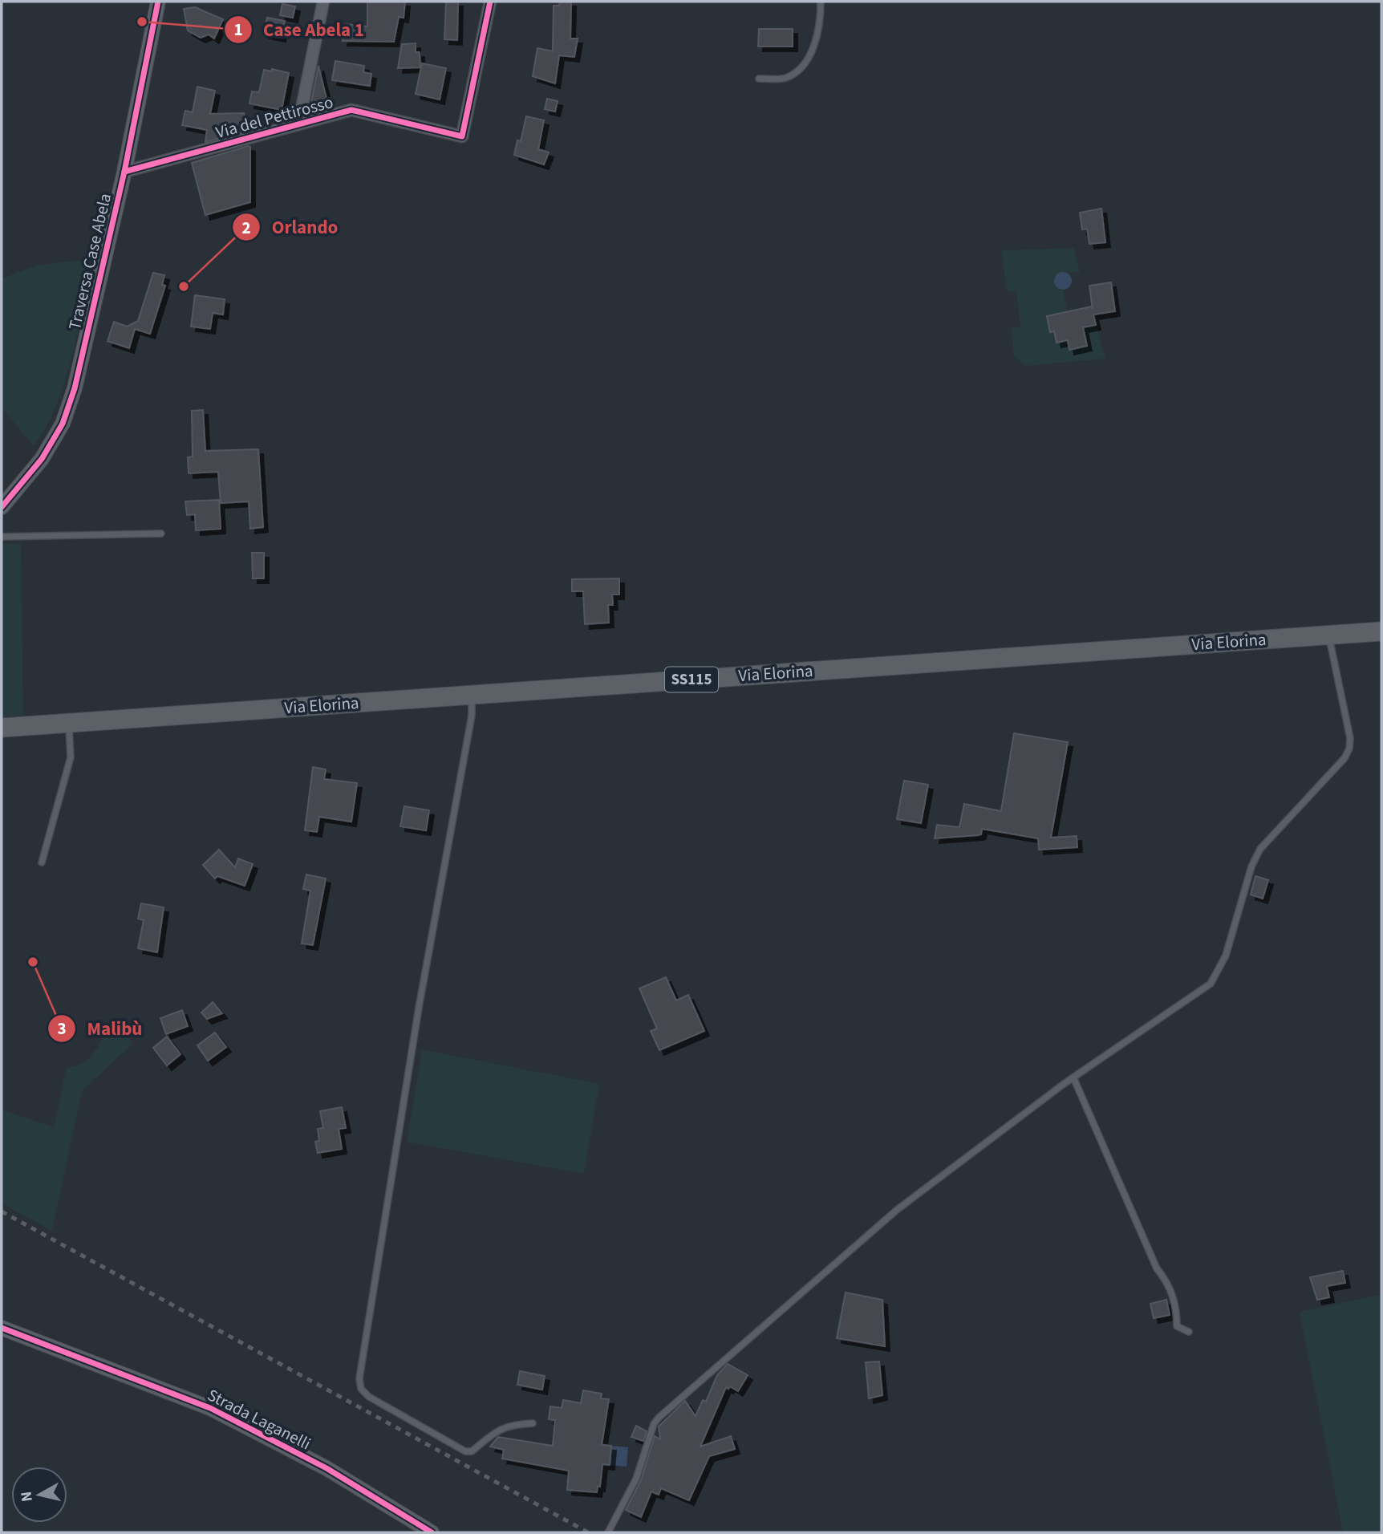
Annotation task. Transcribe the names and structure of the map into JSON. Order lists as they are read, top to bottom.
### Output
{
  "streets": {
    "main road": ["Via Elorina", "SS115"],
    "street": ["Via del Pettirosso", "Traversa Case Abela", "Strada Laganelli"]
  },
  "crossings": [
    ["Via del Pettirosso", "Traversa Case Abela"]
  ],
  "places": ["Case Abela 1", "Orlando", "Malibù"],
  "north": "left"
}
